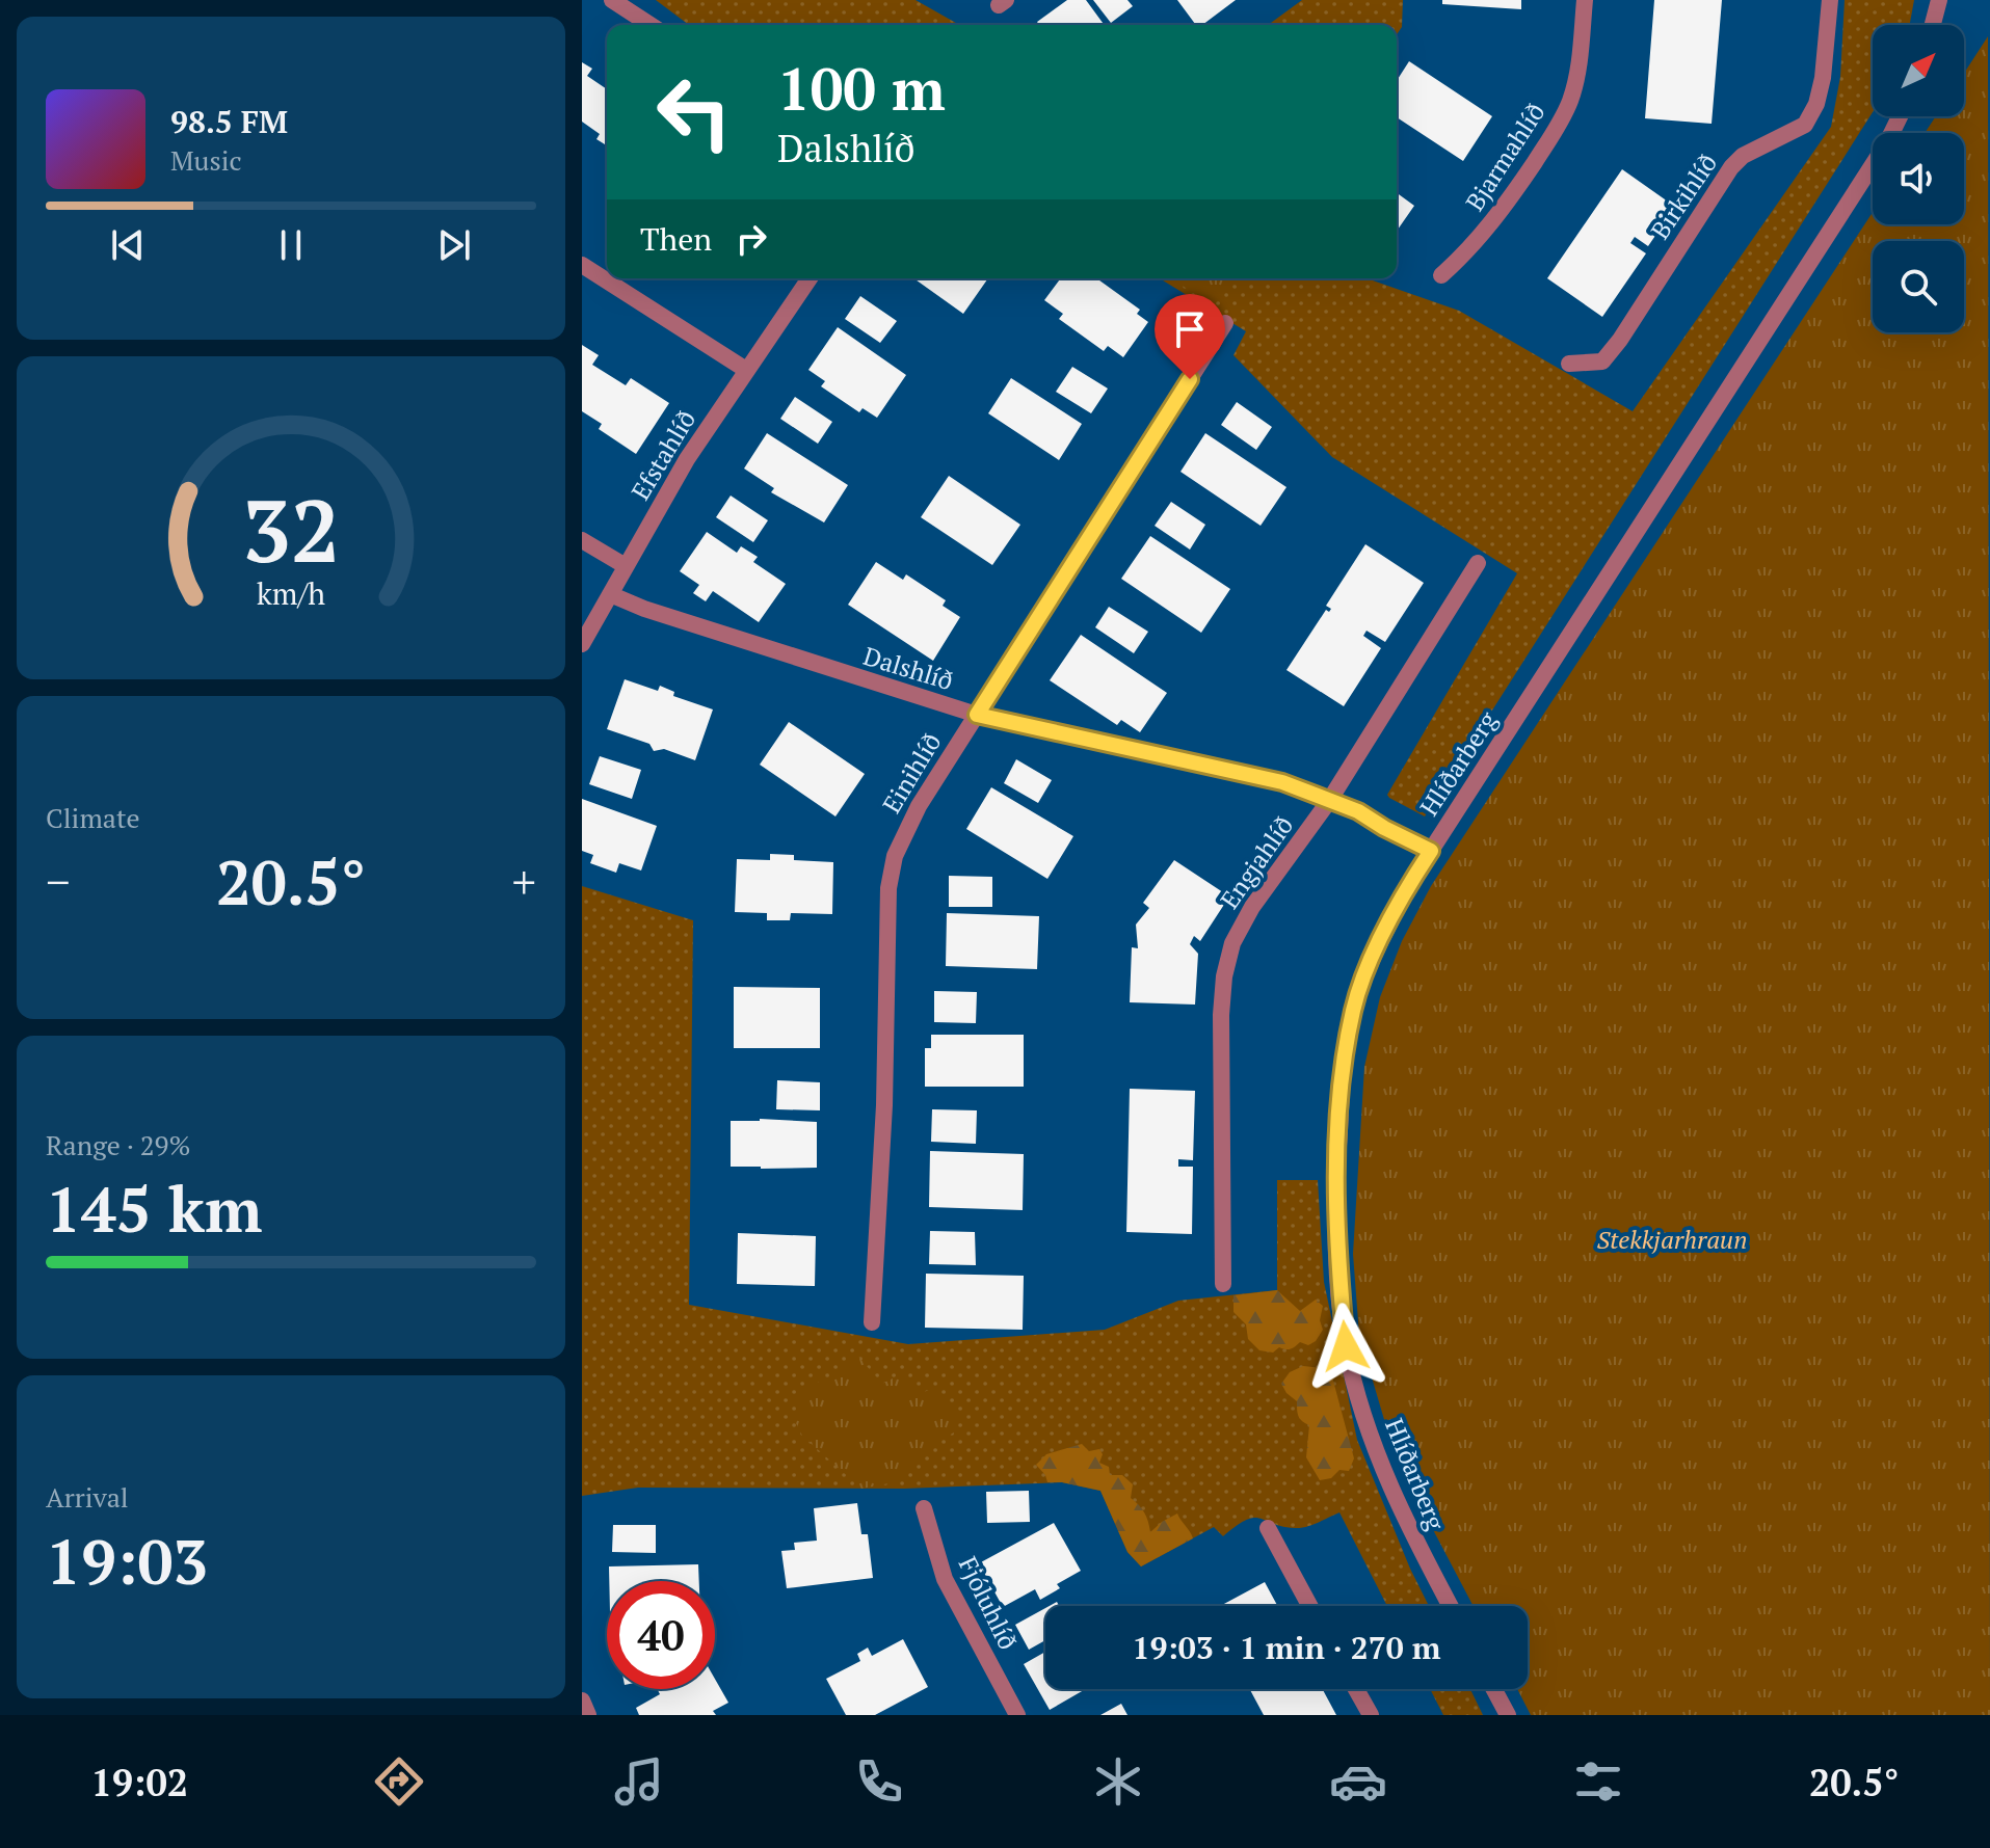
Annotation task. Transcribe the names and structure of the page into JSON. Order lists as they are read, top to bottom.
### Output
{
  "streets": {
    "street": [
      "Bjarmahlíð",
      "Birkihlíð",
      "Efstahlíð",
      "Dalshlíð",
      "Hlíðarberg",
      "Einihlíð",
      "Engjahlíð",
      "Fjóluhlíð"
    ]
  },
  "crossings": [
    ["Efstahlíð", "Dalshlíð"],
    ["Dalshlíð", "Hlíðarberg"],
    ["Dalshlíð", "Einihlíð"],
    ["Dalshlíð", "Engjahlíð"]
  ],
  "parks": ["Stekkjarhraun"],
  "north": "top right",
  "page": {
    "turn": ["100 m", "Dalshlíð"],
    "song": ["98.5 FM", "Music"],
    "then": "Then",
    "tile": [
      "Climate",
      ["Range · 29%", "145 km"],
      ["Arrival", "19:03"]
    ],
    "heat": ["−", "20.5°", "+"],
    "limit": "40",
    "trip": "19:03 · 1 min · 270 m",
    "tabs": ["19:02", "20.5°"],
    "gauge": ["32", "km/h"]
  }
}
